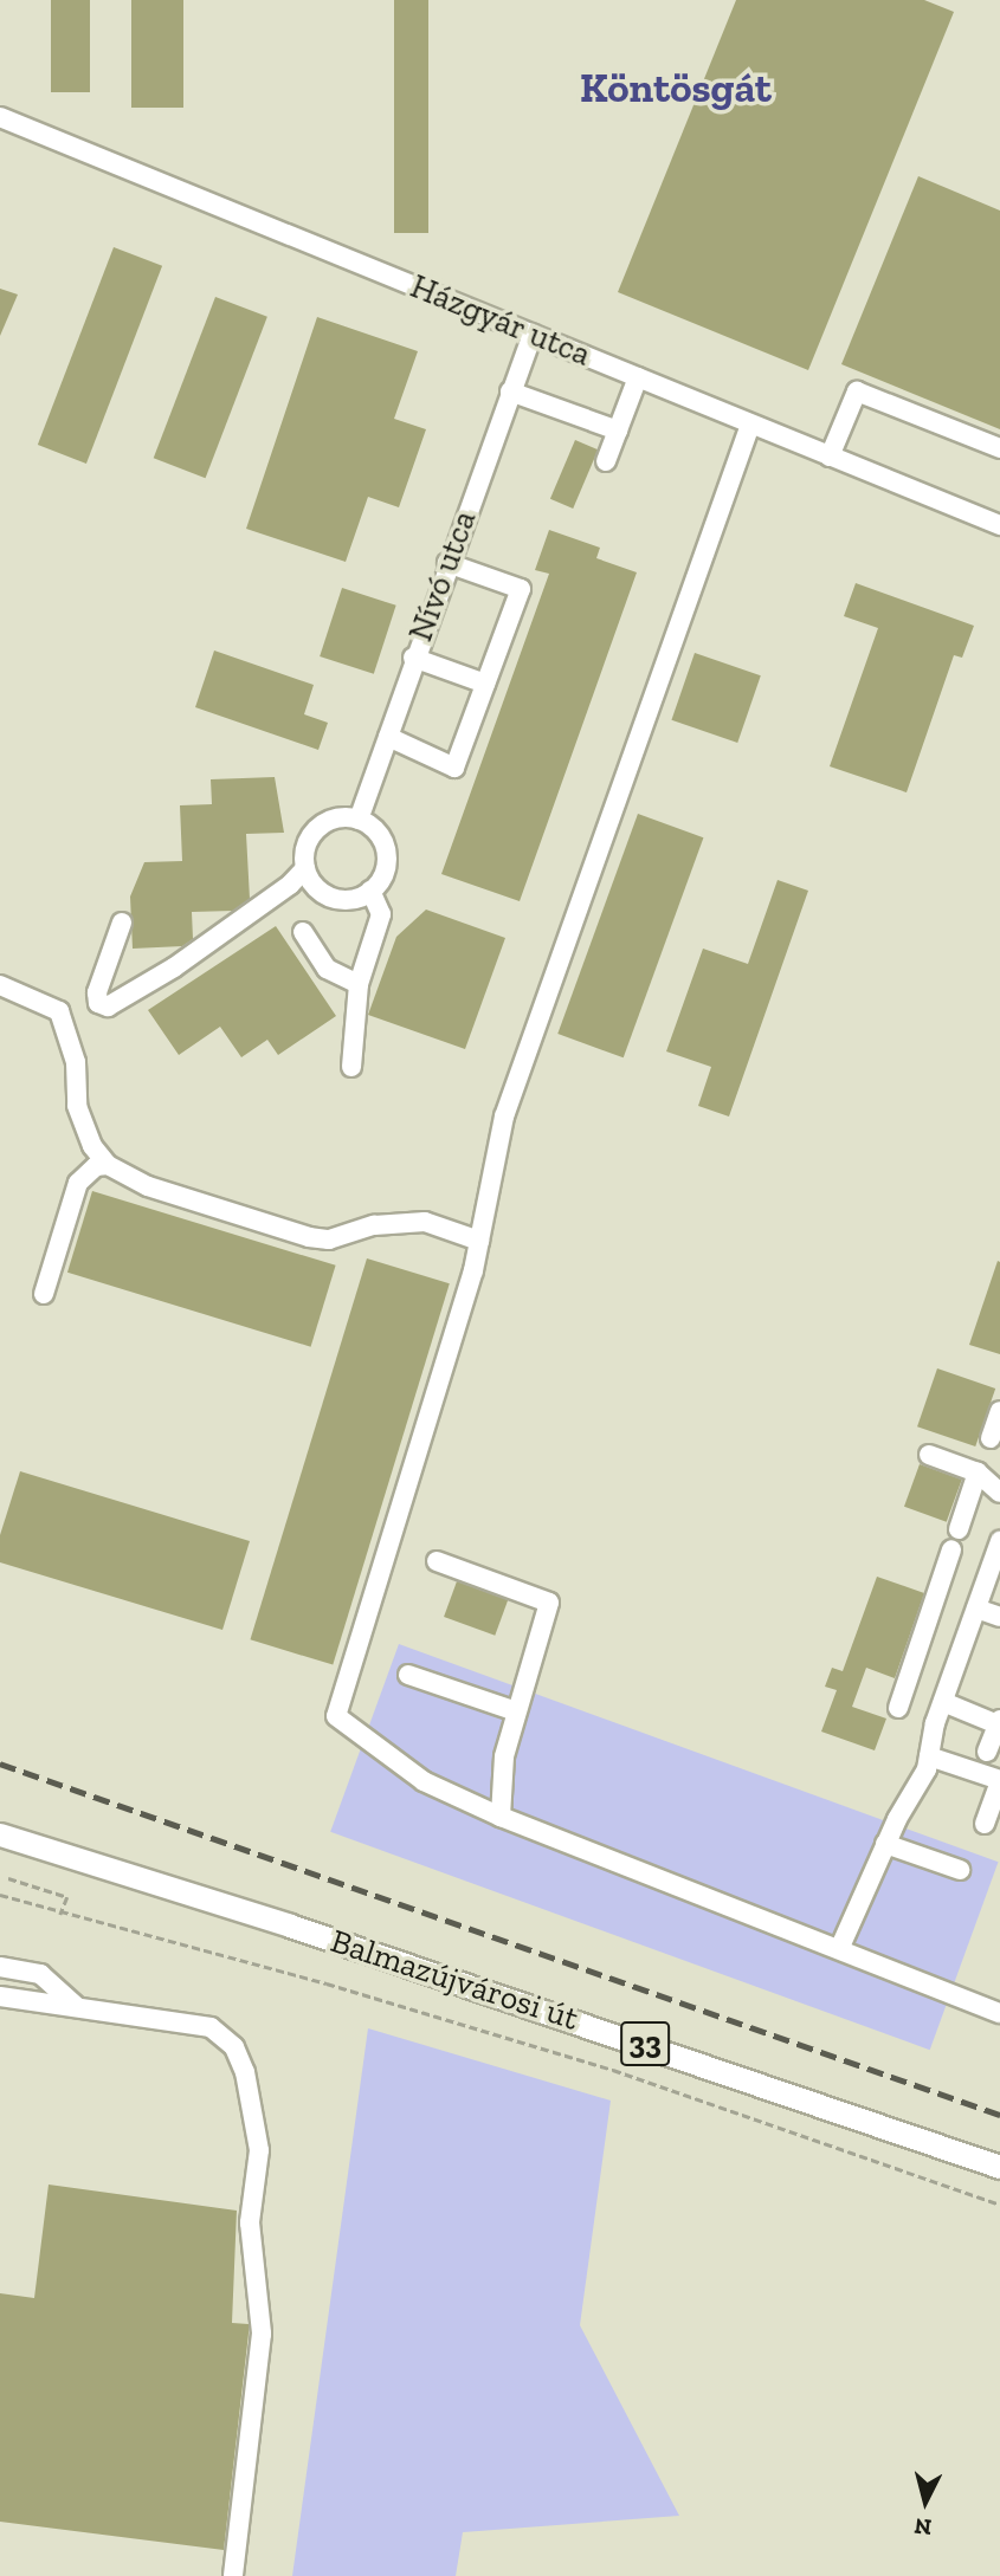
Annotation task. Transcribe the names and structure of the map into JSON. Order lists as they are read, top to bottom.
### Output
{
  "streets": {
    "main road": ["Balmazújvárosi út", "33"],
    "street": ["Házgyár utca", "Nívó utca"]
  },
  "crossings": [
    ["Házgyár utca", "Nívó utca"]
  ],
  "districts": ["Köntösgát"],
  "north": "bottom"
}
